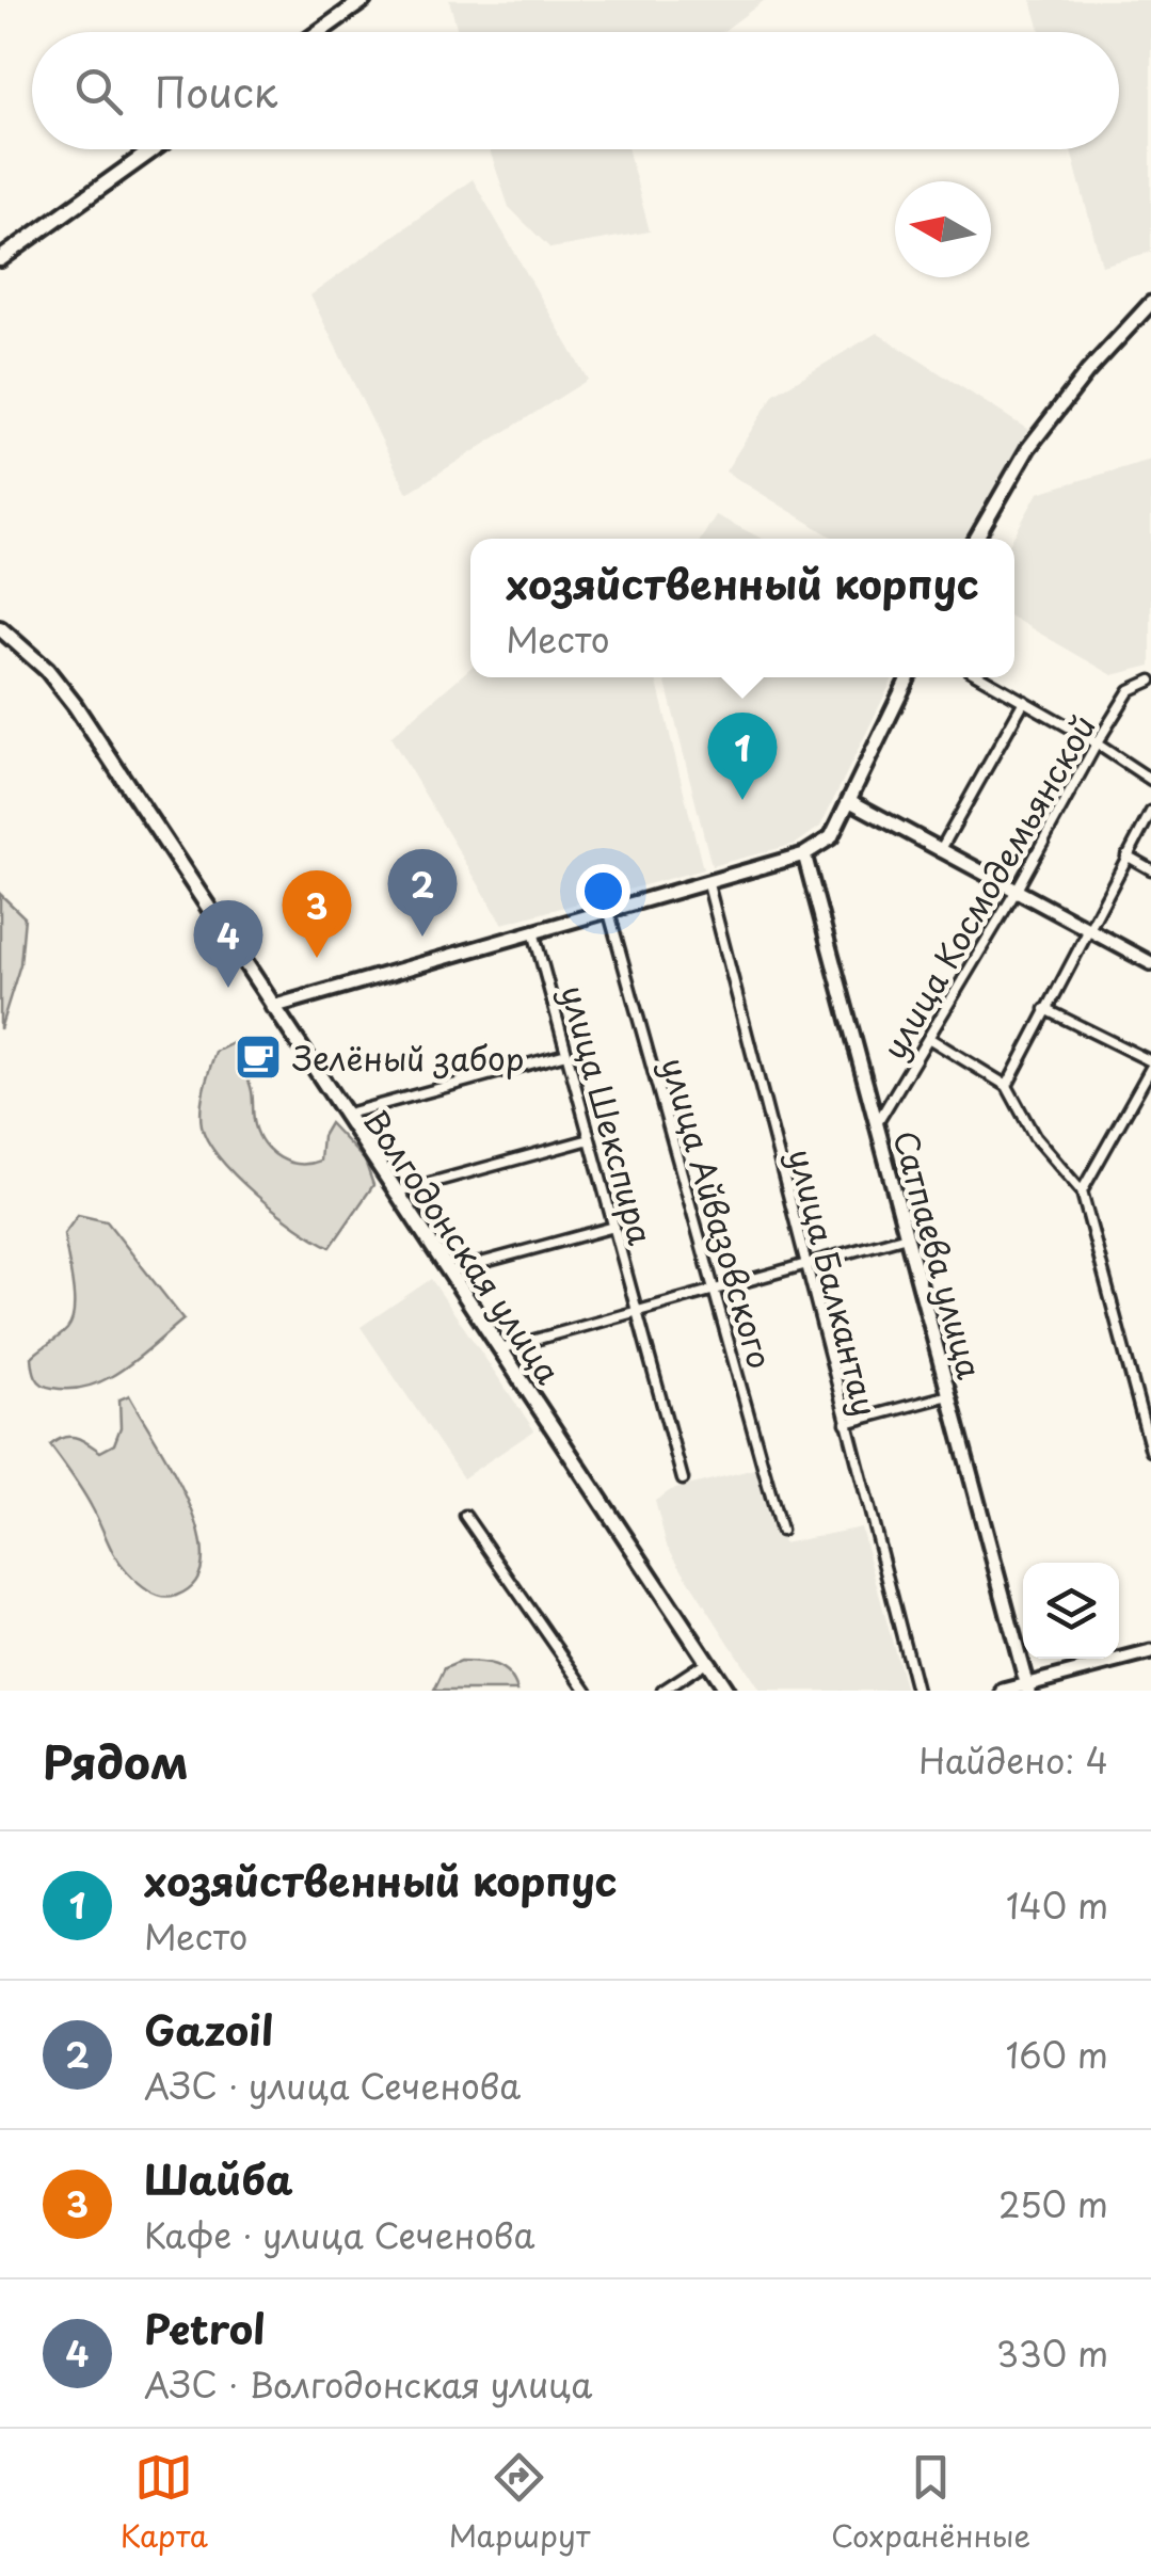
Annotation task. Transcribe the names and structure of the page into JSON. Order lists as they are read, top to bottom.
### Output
{
  "streets": {
    "main road": ["Волгодонская улица"],
    "street": [
      "улица Космодемьянской",
      "улица Шекспира",
      "улица Айвазовского",
      "Сатпаева улица",
      "улица Балкантау"
    ]
  },
  "crossings": [
    ["улица Космодемьянской", "Сатпаева улица"]
  ],
  "places": {
    "cafe": ["Зелёный забор"]
  },
  "north": "left",
  "page": {
    "search": "Поиск",
    "popup": ["хозяйственный корпус", "Место"],
    "pins": [
      "1",
      "2",
      "3",
      "4"
    ],
    "heading": ["Рядом", "Найдено: 4"],
    "list": [
      {
        "mark": "1",
        "name": "хозяйственный корпус",
        "note": "Место",
        "value": "140 m"
      },
      {
        "mark": "2",
        "name": "Gazoil",
        "note": "АЗС · улица Сеченова",
        "value": "160 m"
      },
      {
        "mark": "3",
        "name": "Шайба",
        "note": "Кафе · улица Сеченова",
        "value": "250 m"
      },
      {
        "mark": "4",
        "name": "Petrol",
        "note": "АЗС · Волгодонская улица",
        "value": "330 m"
      }
    ],
    "nav": ["Карта", "Маршрут", "Сохранённые"]
  }
}
